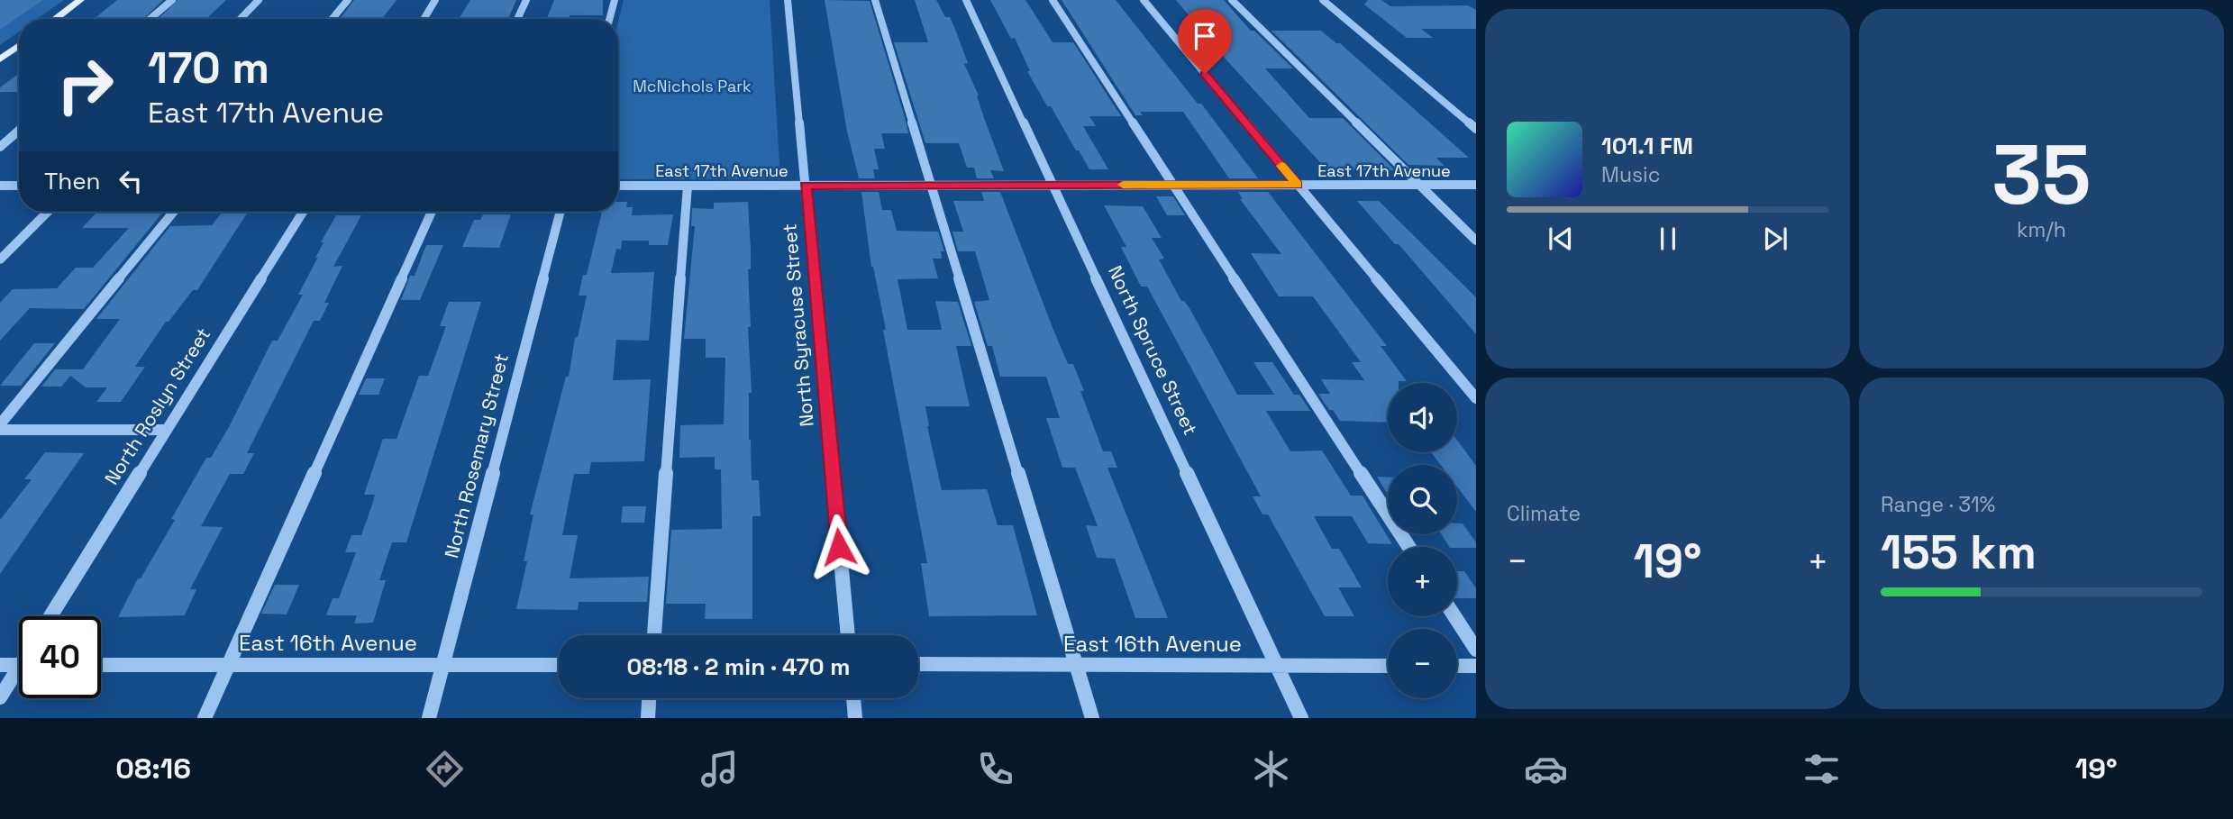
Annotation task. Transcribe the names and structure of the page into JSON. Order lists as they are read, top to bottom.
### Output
{
  "streets": {
    "street": [
      "East 17th Avenue",
      "North Syracuse Street",
      "North Spruce Street",
      "North Roslyn Street",
      "North Rosemary Street",
      "East 16th Avenue"
    ]
  },
  "crossings": [
    ["East 17th Avenue", "North Syracuse Street"],
    ["East 17th Avenue", "North Spruce Street"],
    ["North Spruce Street", "East 16th Avenue"],
    ["North Rosemary Street", "East 16th Avenue"]
  ],
  "parks": ["McNichols Park"],
  "page": {
    "tile": [
      ["35", "km/h"],
      "Climate",
      ["Range · 31%", "155 km"]
    ],
    "turn": ["170 m", "East 17th Avenue"],
    "song": ["101.1 FM", "Music"],
    "then": "Then",
    "map_buttons": ["+", "−"],
    "heat": ["−", "19°", "+"],
    "limit": "40",
    "trip": "08:18 · 2 min · 470 m",
    "tabs": ["08:16", "19°"]
  }
}
